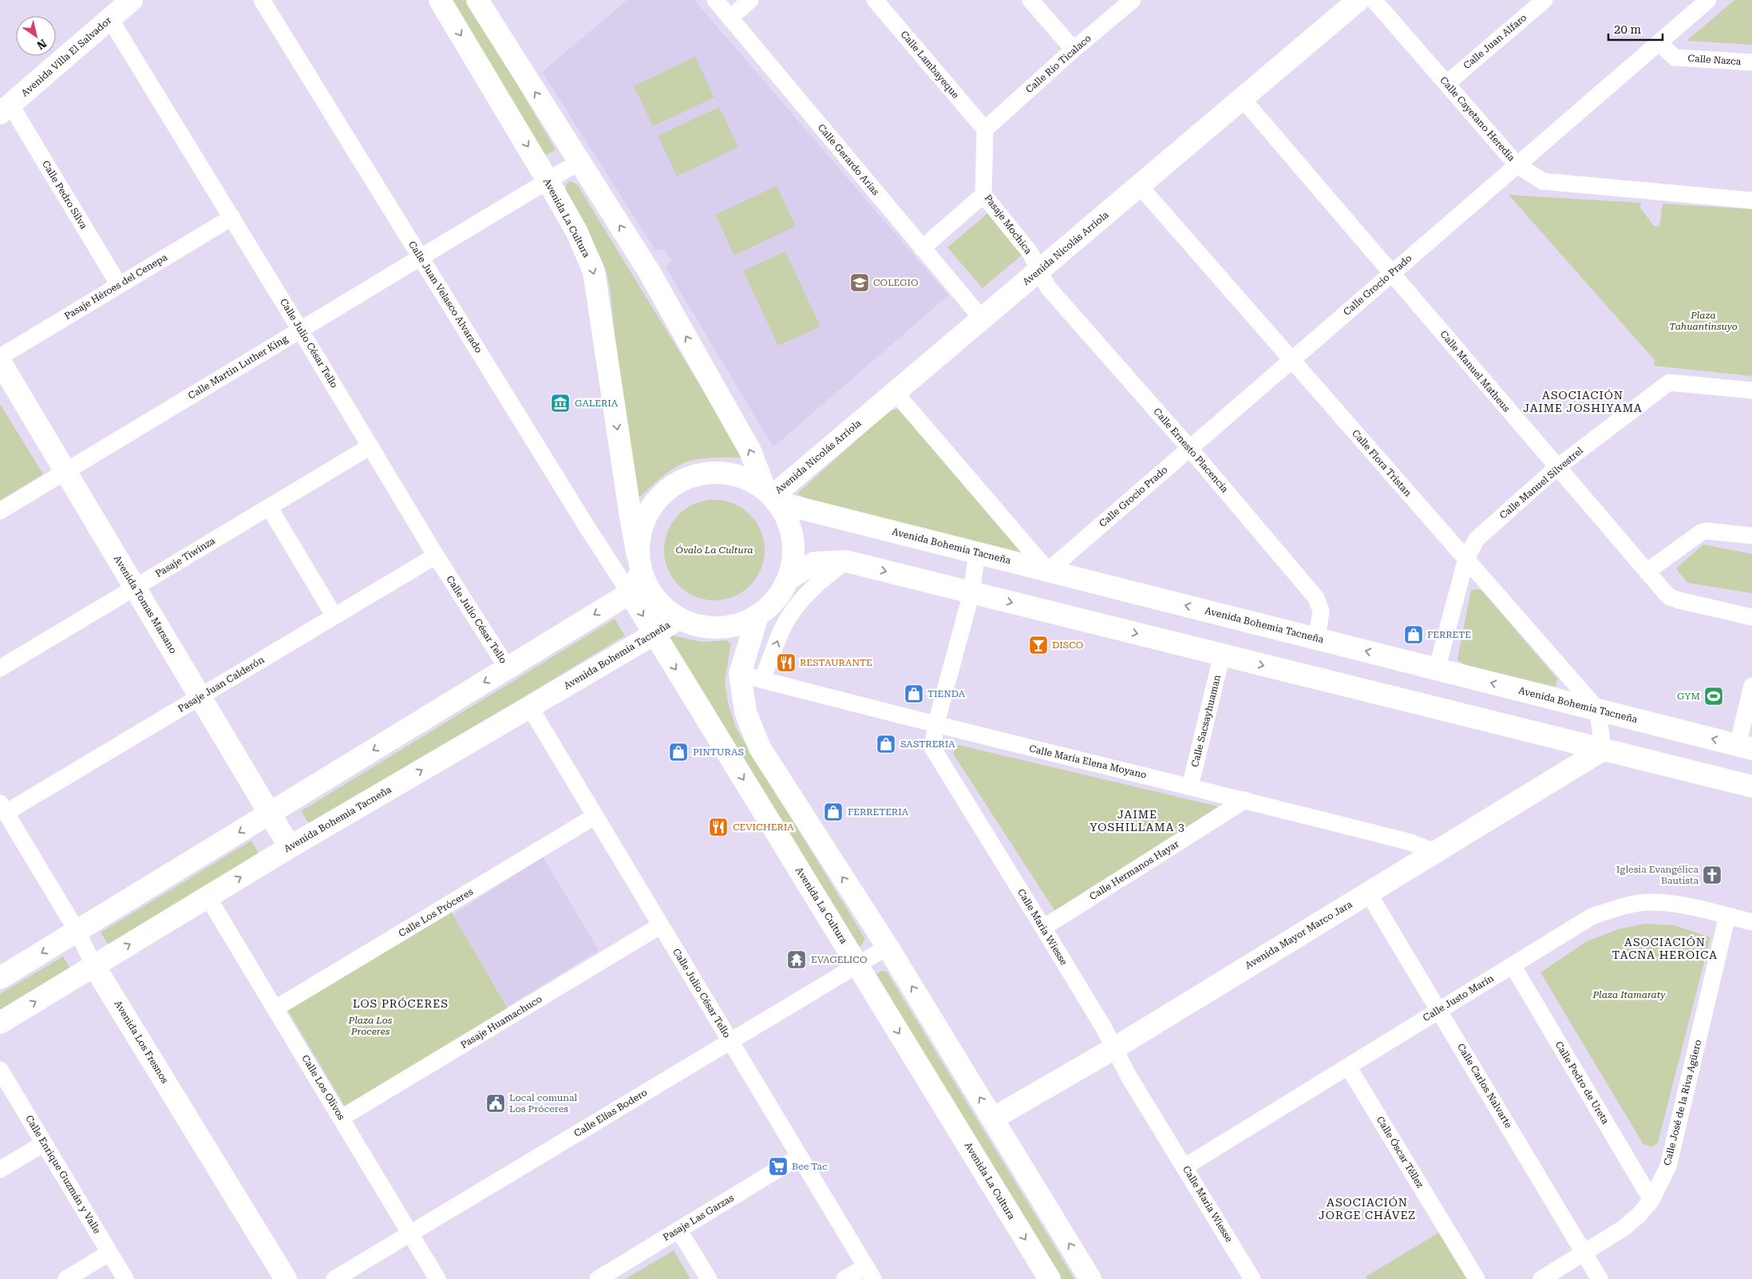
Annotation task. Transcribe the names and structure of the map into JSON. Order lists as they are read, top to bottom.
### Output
{
  "streets": {
    "main road": [
      "Avenida Villa El Salvador",
      "Avenida La Cultura",
      "Avenida Nicolás Arriola",
      "Avenida Bohemia Tacneña",
      "Avenida Tomas Marsano",
      "Avenida Mayor Marco Jara",
      "Avenida Los Fresnos"
    ],
    "street": [
      "Calle Juan Alfaro",
      "Calle Nazca",
      "Calle Rio Ticalaco",
      "Calle Lambayeque",
      "Calle Cayetano Heredia",
      "Calle Gerardo Arias",
      "Calle Pedro Silva",
      "Pasaje Mochica",
      "Calle Grocio Prado",
      "Pasaje Héroes del Cenepa",
      "Calle Juan Velasco Alvarado",
      "Calle Julio César Tello",
      "Calle Martin Luther King",
      "Calle Manuel Matheus",
      "Calle Ernesto Placencia",
      "Calle Flora Tristan",
      "Calle Manuel Silvestrel",
      "Pasaje Tiwinza",
      "Pasaje Juan Calderón",
      "Calle Sacsayhuaman",
      "Calle María Elena Moyano",
      "Calle Hermanos Hayar",
      "Calle Los Próceres",
      "Calle Maria Wiesse",
      "Calle Justo Marín",
      "Pasaje Huamachuco",
      "Calle Pedro de Ureta",
      "Calle Carlos Nalvarte",
      "Calle Los Olivos",
      "Calle José de la Riva Agüero",
      "Calle Elías Bodero",
      "Calle Óscar Téllez",
      "Calle Enrique Guzmán y Valle",
      "Pasaje Las Garzas"
    ]
  },
  "crossings": [
    ["Calle Juan Alfaro", "Calle Cayetano Heredia"],
    ["Avenida Villa El Salvador", "Calle Pedro Silva"],
    ["Avenida Villa El Salvador", "Calle Julio César Tello"],
    ["Calle Nazca", "Calle Grocio Prado"],
    ["Calle Rio Ticalaco", "Calle Lambayeque"],
    ["Calle Rio Ticalaco", "Pasaje Mochica"],
    ["Calle Lambayeque", "Pasaje Mochica"],
    ["Calle Cayetano Heredia", "Calle Grocio Prado"],
    ["Calle Gerardo Arias", "Avenida Nicolás Arriola"],
    ["Calle Pedro Silva", "Pasaje Héroes del Cenepa"],
    ["Avenida La Cultura", "Calle Juan Velasco Alvarado"],
    ["Avenida La Cultura", "Calle Martin Luther King"],
    ["Avenida La Cultura", "Avenida Bohemia Tacneña"],
    ["Avenida La Cultura", "Calle Elías Bodero"],
    ["Pasaje Mochica", "Avenida Nicolás Arriola"],
    ["Pasaje Mochica", "Calle Ernesto Placencia"],
    ["Avenida Nicolás Arriola", "Calle Manuel Matheus"],
    ["Avenida Nicolás Arriola", "Calle Ernesto Placencia"],
    ["Avenida Nicolás Arriola", "Calle Flora Tristan"],
    ["Avenida Nicolás Arriola", "Avenida Bohemia Tacneña"],
    ["Calle Grocio Prado", "Calle Manuel Matheus"],
    ["Calle Grocio Prado", "Calle Ernesto Placencia"],
    ["Calle Grocio Prado", "Calle Flora Tristan"],
    ["Calle Grocio Prado", "Avenida Bohemia Tacneña"],
    ["Pasaje Héroes del Cenepa", "Calle Julio César Tello"],
    ["Calle Juan Velasco Alvarado", "Calle Martin Luther King"],
    ["Calle Julio César Tello", "Calle Martin Luther King"],
    ["Calle Julio César Tello", "Avenida Bohemia Tacneña"],
    ["Calle Julio César Tello", "Pasaje Tiwinza"],
    ["Calle Julio César Tello", "Pasaje Juan Calderón"],
    ["Calle Julio César Tello", "Calle Los Próceres"],
    ["Calle Julio César Tello", "Pasaje Huamachuco"],
    ["Calle Julio César Tello", "Calle Elías Bodero"],
    ["Calle Julio César Tello", "Pasaje Las Garzas"],
    ["Calle Martin Luther King", "Avenida Tomas Marsano"],
    ["Calle Manuel Matheus", "Calle Manuel Silvestrel"],
    ["Calle Ernesto Placencia", "Avenida Bohemia Tacneña"],
    ["Calle Flora Tristan", "Calle Manuel Silvestrel"],
    ["Calle Flora Tristan", "Avenida Bohemia Tacneña"],
    ["Calle Manuel Silvestrel", "Avenida Bohemia Tacneña"],
    ["Avenida Bohemia Tacneña", "Avenida Tomas Marsano"],
    ["Avenida Bohemia Tacneña", "Calle Maria Wiesse"],
    ["Avenida Bohemia Tacneña", "Avenida Los Fresnos"],
    ["Avenida Bohemia Tacneña", "Calle Los Olivos"],
    ["Pasaje Tiwinza", "Avenida Tomas Marsano"],
    ["Avenida Tomas Marsano", "Pasaje Juan Calderón"],
    ["Pasaje Juan Calderón", "Avenida Los Fresnos"],
    ["Calle Sacsayhuaman", "Calle María Elena Moyano"],
    ["Calle María Elena Moyano", "Calle Hermanos Hayar"],
    ["Calle María Elena Moyano", "Calle Maria Wiesse"],
    ["Calle María Elena Moyano", "Avenida Mayor Marco Jara"],
    ["Calle Hermanos Hayar", "Calle Maria Wiesse"],
    ["Calle Los Próceres", "Calle Los Olivos"],
    ["Calle Maria Wiesse", "Avenida Mayor Marco Jara"],
    ["Calle Maria Wiesse", "Calle Justo Marín"],
    ["Avenida Mayor Marco Jara", "Calle Carlos Nalvarte"],
    ["Calle Justo Marín", "Calle Pedro de Ureta"],
    ["Calle Justo Marín", "Calle Carlos Nalvarte"],
    ["Calle Justo Marín", "Calle José de la Riva Agüero"],
    ["Calle Justo Marín", "Calle Óscar Téllez"],
    ["Pasaje Huamachuco", "Calle Los Olivos"],
    ["Calle Pedro de Ureta", "Calle José de la Riva Agüero"],
    ["Calle Carlos Nalvarte", "Calle José de la Riva Agüero"],
    ["Calle Los Olivos", "Calle Elías Bodero"]
  ],
  "districts": [
    "ASOCIACIÓN JAIME JOSHIYAMA",
    "JAIME YOSHILLAMA 3",
    "ASOCIACIÓN TACNA HEROICA",
    "LOS PRÓCERES",
    "ASOCIACIÓN JORGE CHÁVEZ"
  ],
  "parks": [
    "Plaza Tahuantinsuyo",
    "Óvalo La Cultura",
    "Plaza Itamaraty",
    "Plaza Los Proceres"
  ],
  "places": {
    "school or university": ["COLEGIO"],
    "museum": ["GALERIA"],
    "shop": [
      "FERRETE",
      "TIENDA",
      "SASTRERIA",
      "PINTURAS",
      "FERRETERIA"
    ],
    "bar": ["DISCO"],
    "restaurant": ["RESTAURANTE", "CEVICHERIA"],
    "sports": ["GYM"],
    "church": ["Iglesia Evangélica Bautista"],
    "temple": ["EVAGELICO"],
    "public building": ["Local comunal Los Próceres"],
    "supermarket": ["Bee Tac"]
  },
  "scale_bar": "20 m",
  "north": "bottom right"
}
